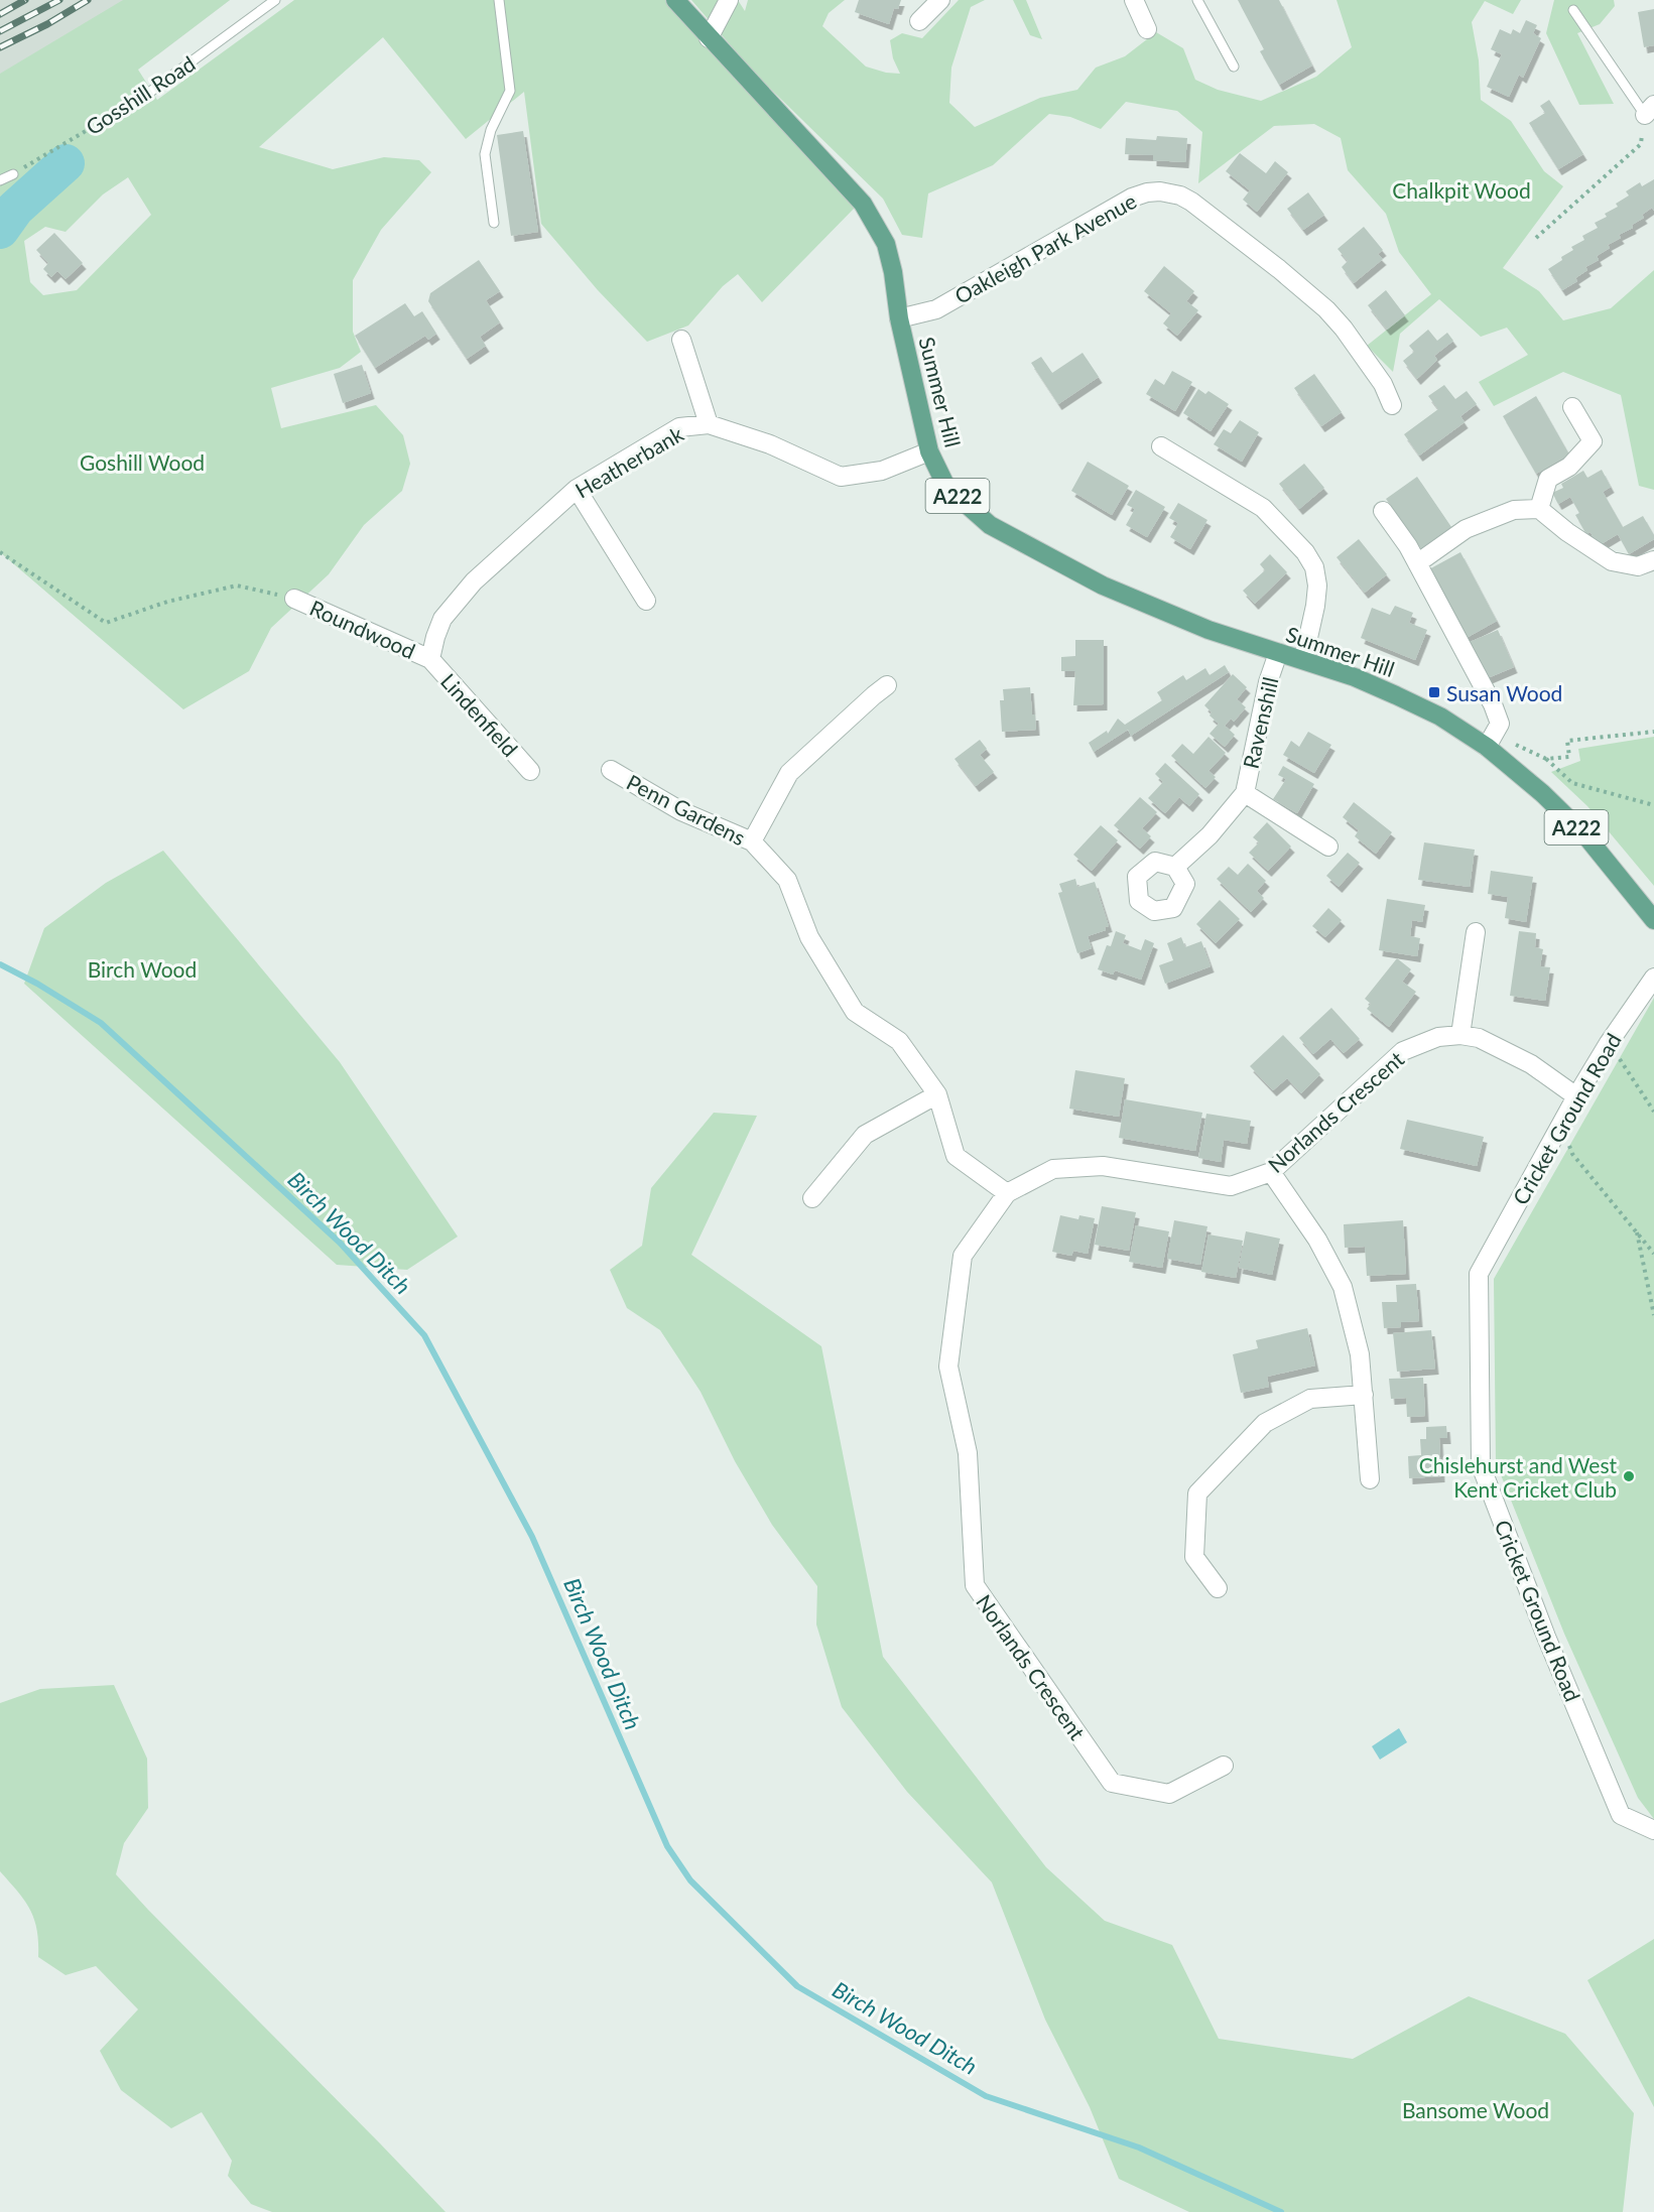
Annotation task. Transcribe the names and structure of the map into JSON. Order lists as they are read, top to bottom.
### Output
{
  "streets": {
    "main road": ["Summer Hill", "A222"],
    "street": [
      "Oakleigh Park Avenue",
      "Heatherbank",
      "Roundwood",
      "Lindenfield",
      "Ravenshill",
      "Penn Gardens",
      "Norlands Crescent",
      "Cricket Ground Road"
    ],
    "lane": ["Gosshill Road"]
  },
  "crossings": [
    ["Oakleigh Park Avenue", "Summer Hill"],
    ["Summer Hill", "Heatherbank"],
    ["Summer Hill", "A222"],
    ["Summer Hill", "Ravenshill"],
    ["Heatherbank", "Roundwood"],
    ["Heatherbank", "Lindenfield"],
    ["Roundwood", "Lindenfield"],
    ["Penn Gardens", "Norlands Crescent"],
    ["Norlands Crescent", "Cricket Ground Road"]
  ],
  "water": ["Birch Wood Ditch"],
  "parks": [
    "Chalkpit Wood",
    "Goshill Wood",
    "Birch Wood",
    "Bansome Wood"
  ],
  "places": {
    "transit": ["Susan Wood"],
    "other": ["Chislehurst and West Kent Cricket Club"]
  }
}
